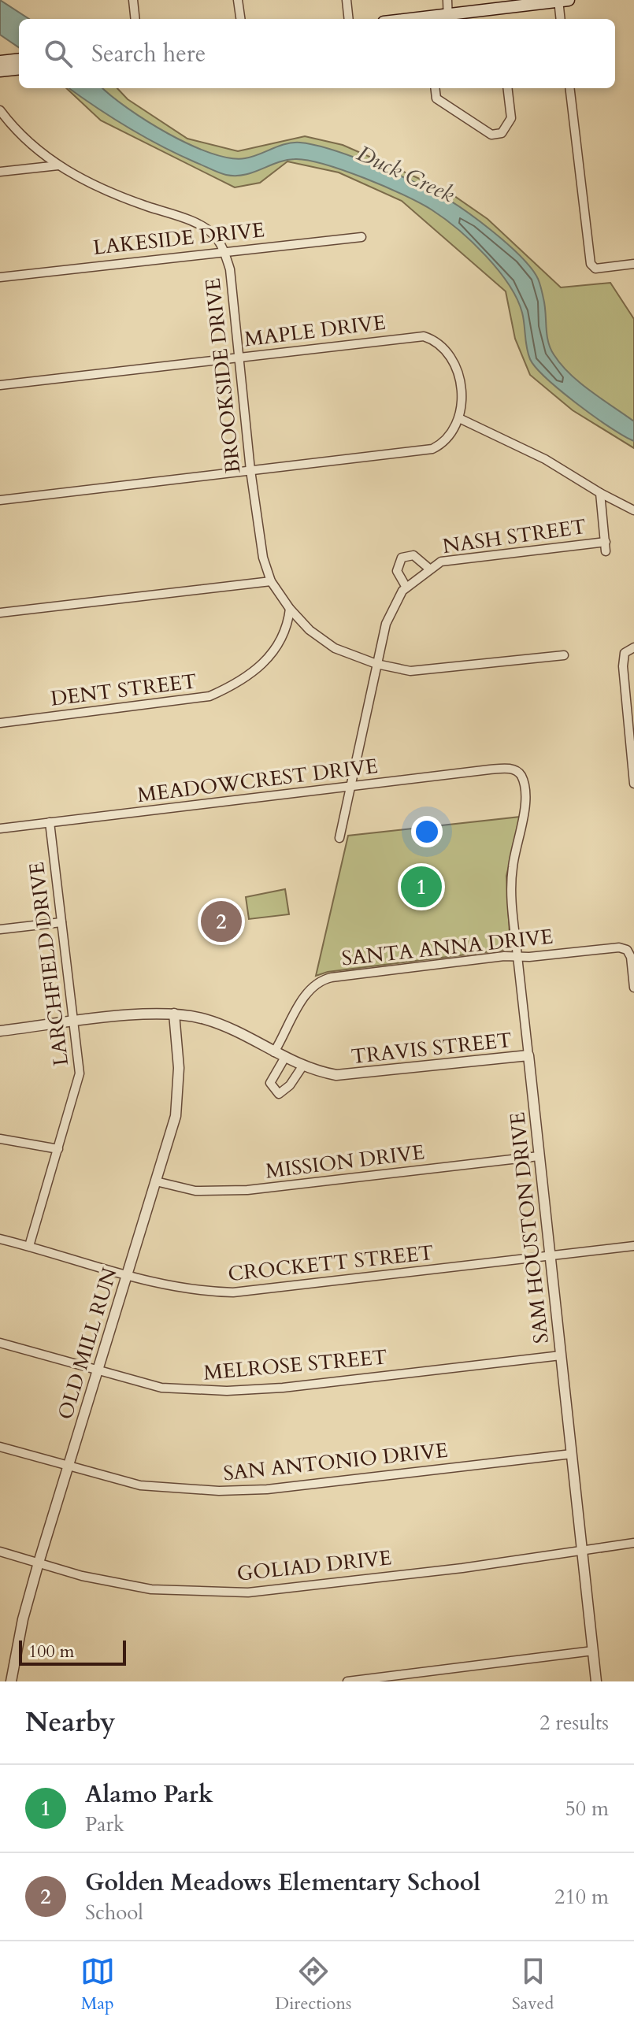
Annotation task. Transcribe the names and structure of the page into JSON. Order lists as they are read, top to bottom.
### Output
{
  "streets": {
    "street": [
      "LAKESIDE DRIVE",
      "MAPLE DRIVE",
      "BROOKSIDE DRIVE",
      "NASH STREET",
      "DENT STREET",
      "MEADOWCREST DRIVE",
      "SANTA ANNA DRIVE",
      "LARCHFIELD DRIVE",
      "TRAVIS STREET",
      "MISSION DRIVE",
      "SAM HOUSTON DRIVE",
      "CROCKETT STREET",
      "OLD MILL RUN",
      "MELROSE STREET",
      "SAN ANTONIO DRIVE",
      "GOLIAD DRIVE"
    ]
  },
  "crossings": [
    ["LAKESIDE DRIVE", "BROOKSIDE DRIVE"],
    ["MAPLE DRIVE", "BROOKSIDE DRIVE"],
    ["BROOKSIDE DRIVE", "DENT STREET"],
    ["MEADOWCREST DRIVE", "LARCHFIELD DRIVE"],
    ["MEADOWCREST DRIVE", "SAM HOUSTON DRIVE"],
    ["SANTA ANNA DRIVE", "TRAVIS STREET"],
    ["SANTA ANNA DRIVE", "SAM HOUSTON DRIVE"],
    ["LARCHFIELD DRIVE", "TRAVIS STREET"],
    ["LARCHFIELD DRIVE", "CROCKETT STREET"],
    ["TRAVIS STREET", "SAM HOUSTON DRIVE"],
    ["TRAVIS STREET", "OLD MILL RUN"],
    ["MISSION DRIVE", "SAM HOUSTON DRIVE"],
    ["MISSION DRIVE", "OLD MILL RUN"],
    ["SAM HOUSTON DRIVE", "CROCKETT STREET"],
    ["SAM HOUSTON DRIVE", "MELROSE STREET"],
    ["SAM HOUSTON DRIVE", "SAN ANTONIO DRIVE"],
    ["SAM HOUSTON DRIVE", "GOLIAD DRIVE"],
    ["CROCKETT STREET", "OLD MILL RUN"],
    ["OLD MILL RUN", "MELROSE STREET"],
    ["OLD MILL RUN", "SAN ANTONIO DRIVE"],
    ["OLD MILL RUN", "GOLIAD DRIVE"]
  ],
  "water": ["Duck Creek"],
  "scale_bar": "100 m",
  "page": {
    "search": "Search here",
    "pins": ["1", "2"],
    "scale": "100 m",
    "heading": ["Nearby", "2 results"],
    "list": [
      {
        "mark": "1",
        "name": "Alamo Park",
        "note": "Park",
        "value": "50 m"
      },
      {
        "mark": "2",
        "name": "Golden Meadows Elementary School",
        "note": "School",
        "value": "210 m"
      }
    ],
    "nav": ["Map", "Directions", "Saved"]
  }
}
